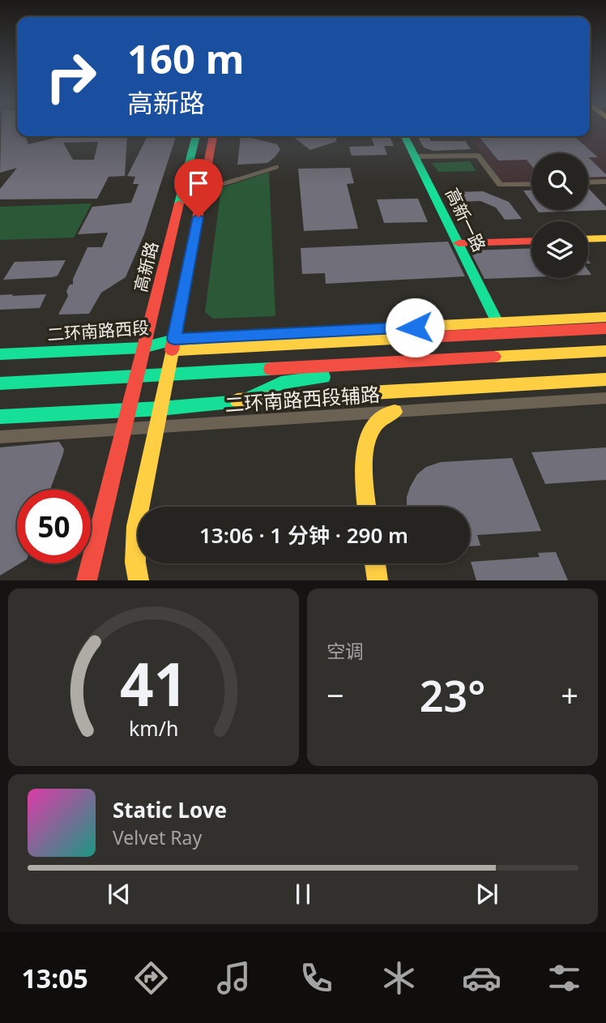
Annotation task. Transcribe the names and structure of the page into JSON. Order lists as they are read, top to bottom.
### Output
{
  "streets": {
    "main road": ["高新一路", "高新路", "二环南路西段"],
    "street": ["二环南路西段辅路"]
  },
  "crossings": [
    ["高新一路", "二环南路西段"],
    ["高新路", "二环南路西段"],
    ["高新路", "二环南路西段辅路"]
  ],
  "page": {
    "turn": ["160 m", "高新路"],
    "limit": "50",
    "trip": "13:06 · 1 分钟 · 290 m",
    "tile": "空调",
    "heat": ["−", "23°", "+"],
    "song": ["Static Love", "Velvet Ray"],
    "tabs": "13:05",
    "gauge": ["41", "km/h"]
  }
}
